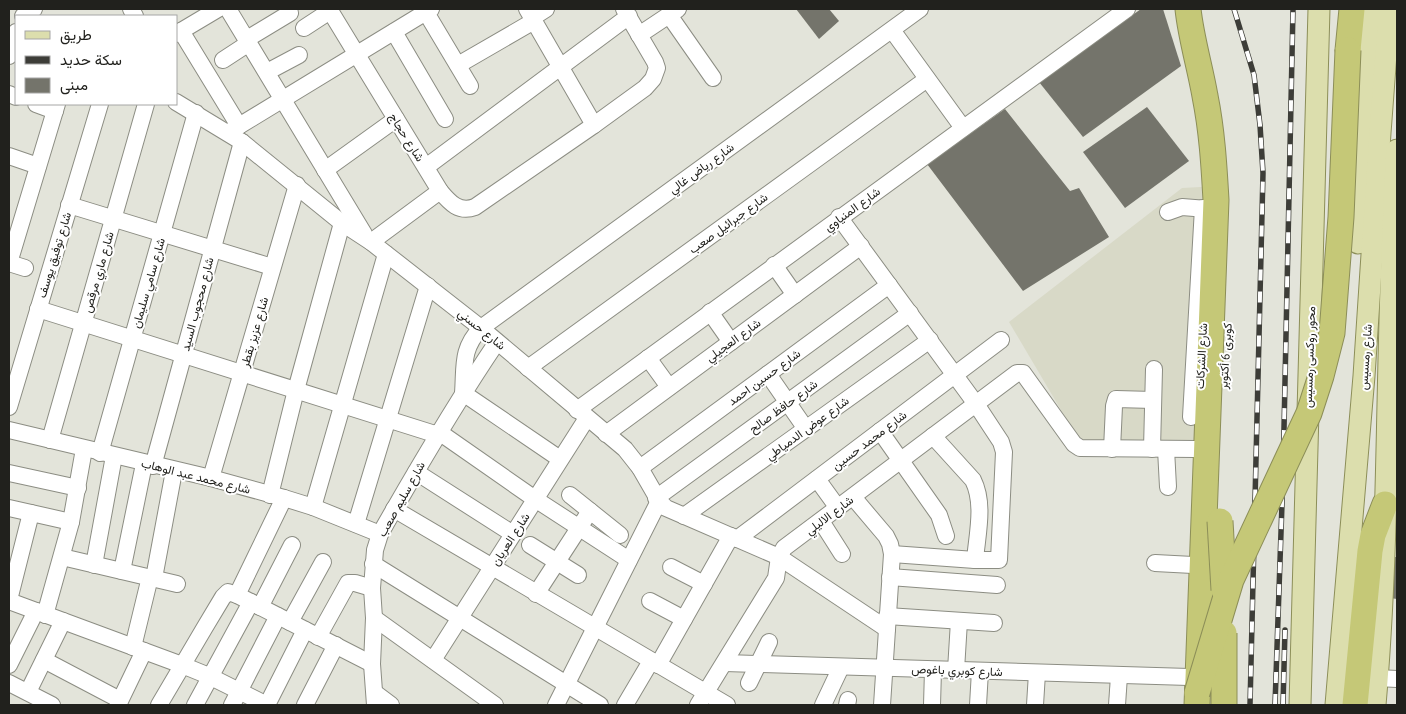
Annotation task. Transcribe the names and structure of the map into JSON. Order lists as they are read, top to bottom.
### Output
{
  "streets": {
    "highway": ["كوبرى 6 أكتوبر"],
    "main road": ["شارع الشركات", "محور روكسى رمسيس", "شارع رمسيس"],
    "street": [
      "شارع حجاج",
      "شارع رياض غالي",
      "شارع المنياوي",
      "شارع جبرائيل صعب",
      "شارع توفيق يوسف",
      "شارع ماري مرقص",
      "شارع سامي سليمان",
      "شارع محجوب السيد",
      "شارع حسني",
      "شارع عزيز بقطر",
      "شارع العجيلي",
      "شارع حسين احمد",
      "شارع حافظ صالح",
      "شارع عوض الدمياطي",
      "شارع محمد حسين",
      "شارع محمد عبد الوهاب",
      "شارع سليم صعب",
      "شارع الاليلي",
      "شارع العريان",
      "شارع كوبري باغوص"
    ]
  },
  "crossings": [
    ["شارع رياض غالي", "شارع حسني"],
    ["شارع رياض غالي", "شارع سليم صعب"],
    ["شارع المنياوي", "شارع حسني"],
    ["شارع المنياوي", "شارع العريان"],
    ["شارع جبرائيل صعب", "شارع حسني"],
    ["شارع ماري مرقص", "شارع محمد عبد الوهاب"],
    ["شارع سامي سليمان", "شارع حسني"],
    ["شارع سامي سليمان", "شارع محمد عبد الوهاب"],
    ["شارع محجوب السيد", "شارع حسني"],
    ["شارع محجوب السيد", "شارع محمد عبد الوهاب"],
    ["شارع حسني", "شارع عزيز بقطر"],
    ["شارع حسني", "شارع العجيلي"],
    ["شارع حسني", "شارع حسين احمد"],
    ["شارع حسني", "شارع حافظ صالح"],
    ["شارع حسني", "شارع عوض الدمياطي"],
    ["شارع حسني", "شارع محمد حسين"],
    ["شارع حسني", "شارع سليم صعب"],
    ["شارع حسني", "شارع الاليلي"],
    ["شارع حسني", "شارع العريان"],
    ["شارع عزيز بقطر", "شارع محمد عبد الوهاب"],
    ["شارع الشركات", "كوبرى 6 أكتوبر"],
    ["شارع الشركات", "شارع كوبري باغوص"],
    ["كوبرى 6 أكتوبر", "شارع كوبري باغوص"],
    ["شارع محمد عبد الوهاب", "شارع سليم صعب"]
  ],
  "legend": ["طريق", "سكة حديد", "مبنى"]
}
